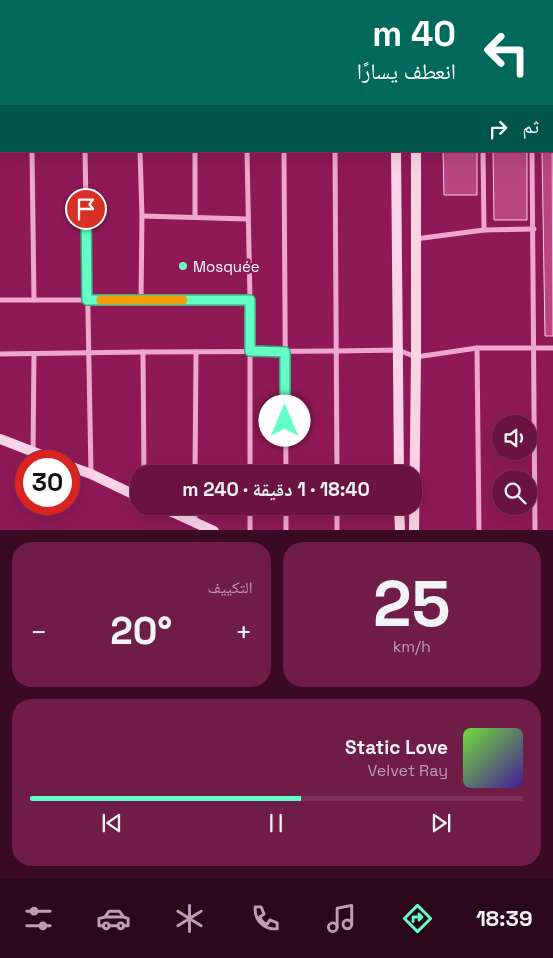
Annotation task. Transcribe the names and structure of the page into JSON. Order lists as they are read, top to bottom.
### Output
{
  "places": ["Mosquée"],
  "page": {
    "turn": ["40 m", "انعطف يسارًا"],
    "then": "ثم",
    "limit": "30",
    "trip": "18:40 · 1 دقيقة · 240 m",
    "tile": [
      ["25", "km/h"],
      "التكييف"
    ],
    "heat": ["−", "20°", "+"],
    "song": ["Static Love", "Velvet Ray"],
    "tabs": "18:39"
  }
}
